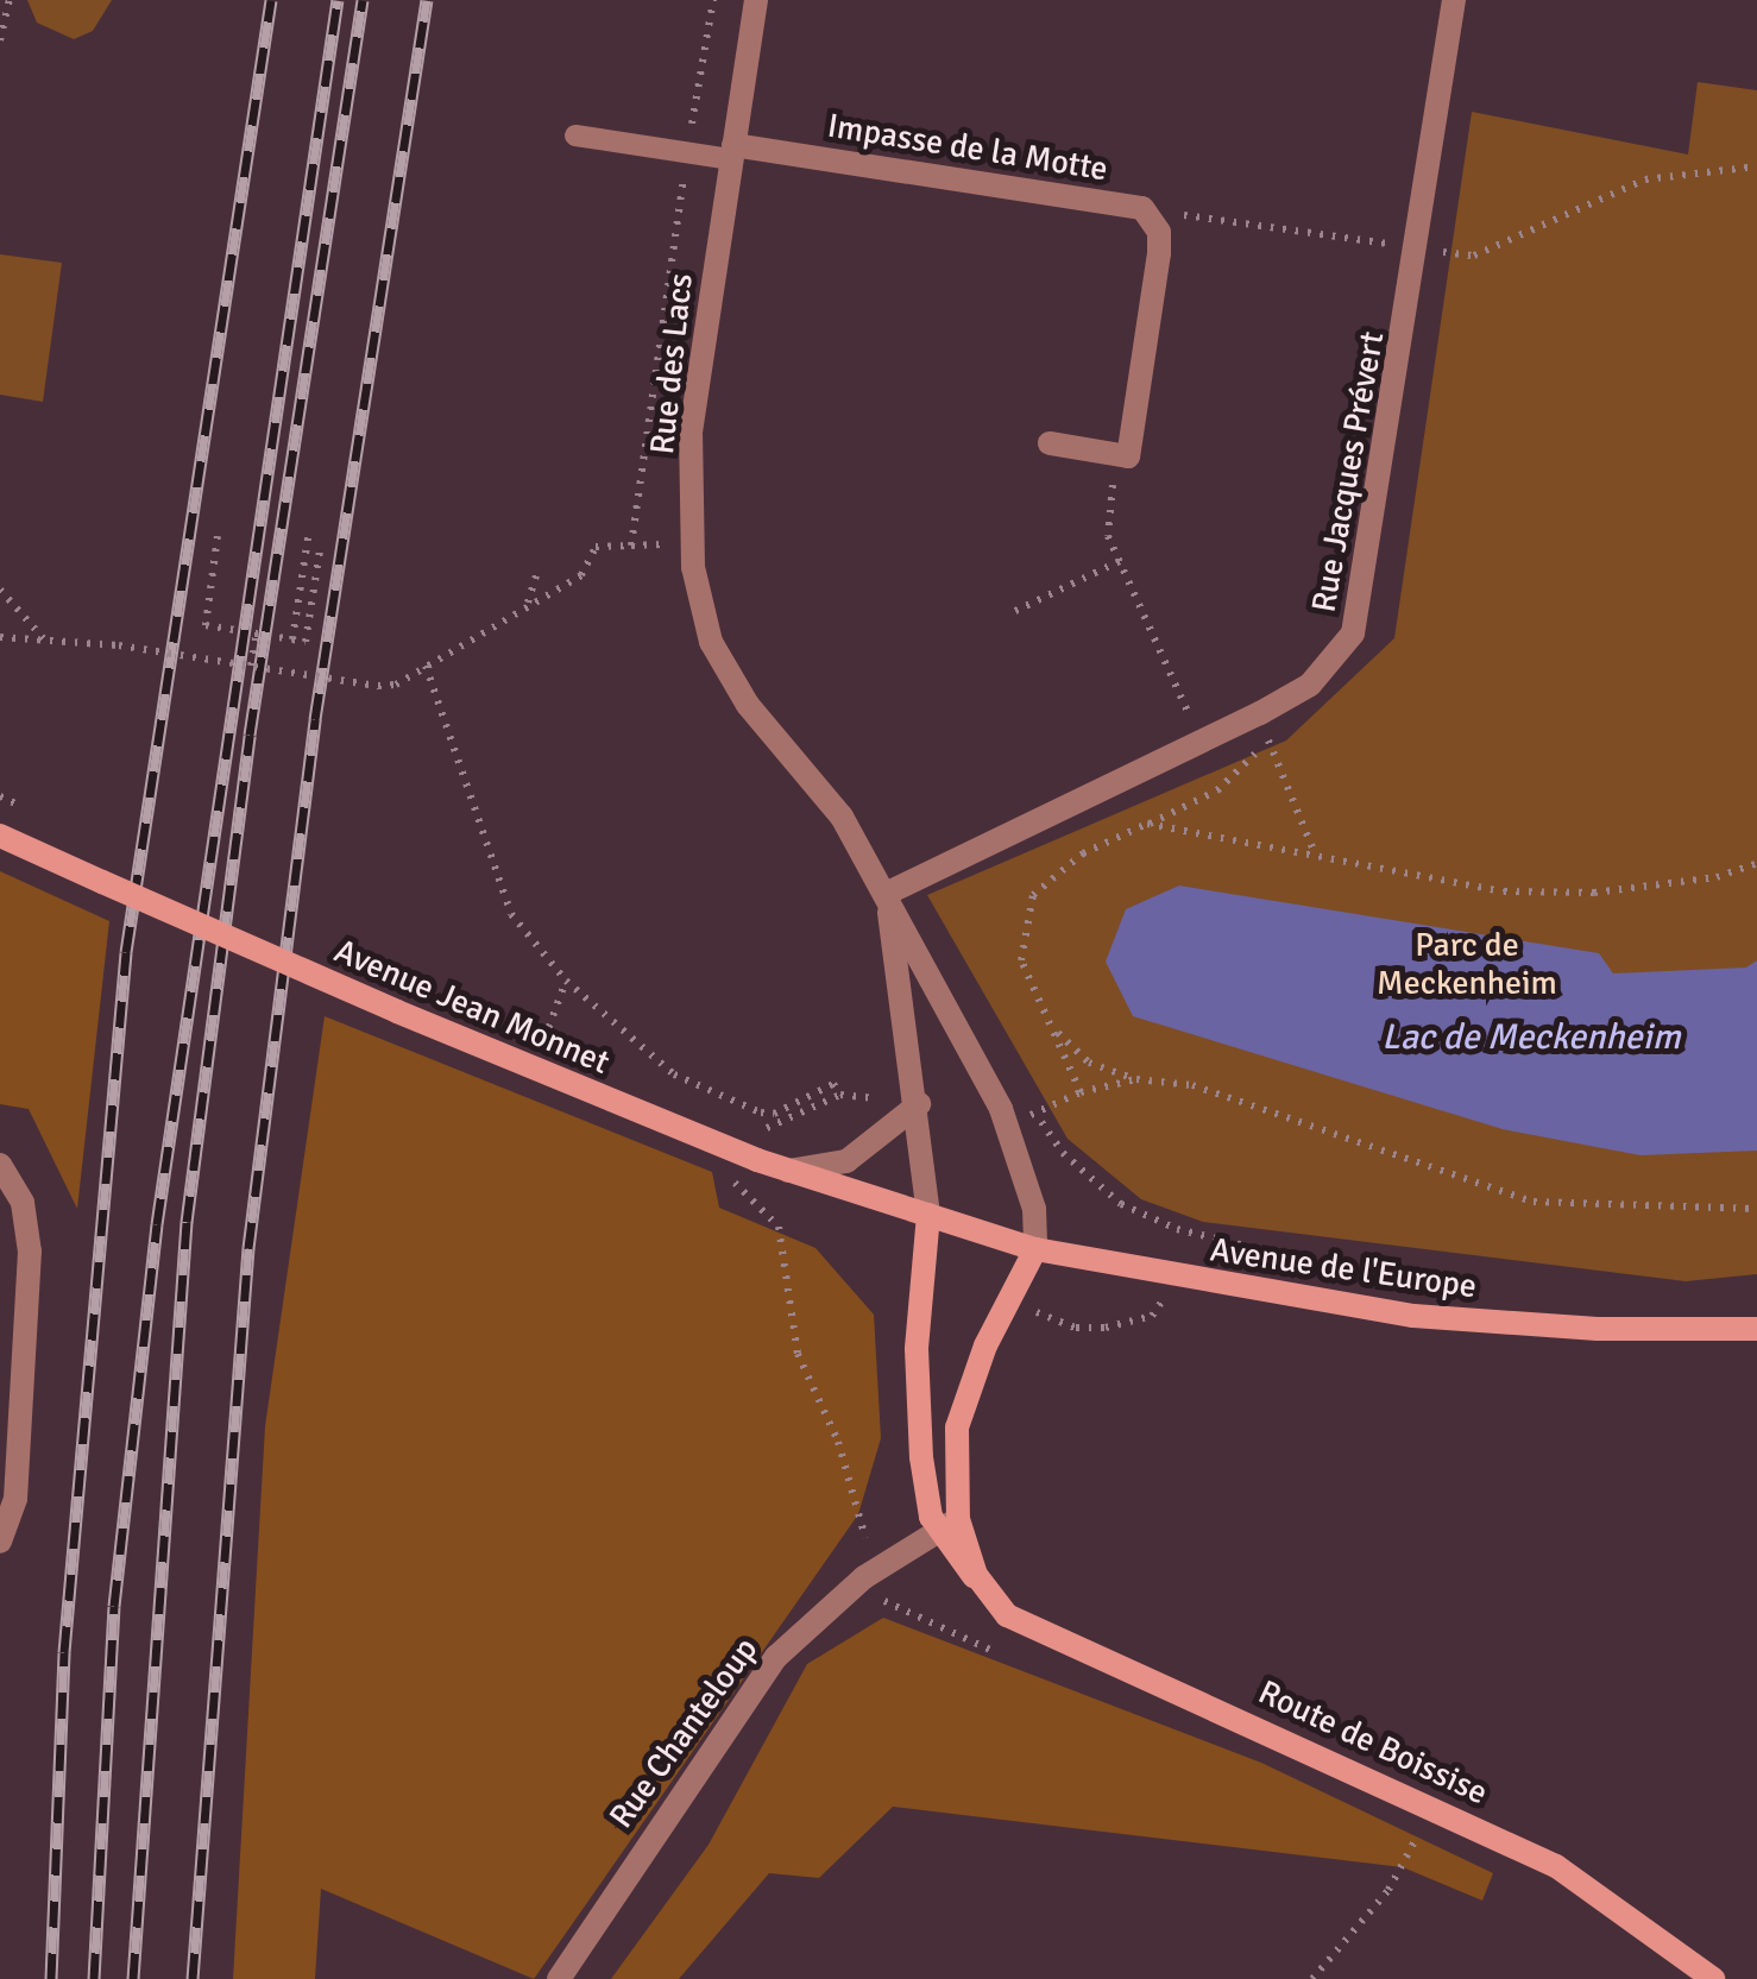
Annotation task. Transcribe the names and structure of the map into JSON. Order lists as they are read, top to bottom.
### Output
{
  "streets": {
    "main road": ["Avenue Jean Monnet", "Avenue de l'Europe", "Route de Boissise"],
    "street": [
      "Impasse de la Motte",
      "Rue des Lacs",
      "Rue Jacques Prévert",
      "Rue Chanteloup"
    ]
  },
  "crossings": [
    ["Impasse de la Motte", "Rue des Lacs"],
    ["Rue des Lacs", "Rue Jacques Prévert"],
    ["Rue des Lacs", "Avenue Jean Monnet"],
    ["Rue des Lacs", "Avenue de l'Europe"],
    ["Rue des Lacs", "Route de Boissise"],
    ["Avenue Jean Monnet", "Avenue de l'Europe"],
    ["Avenue Jean Monnet", "Route de Boissise"],
    ["Avenue de l'Europe", "Route de Boissise"],
    ["Rue Chanteloup", "Route de Boissise"]
  ],
  "water": ["Lac de Meckenheim"],
  "parks": ["Parc de Meckenheim"]
}
